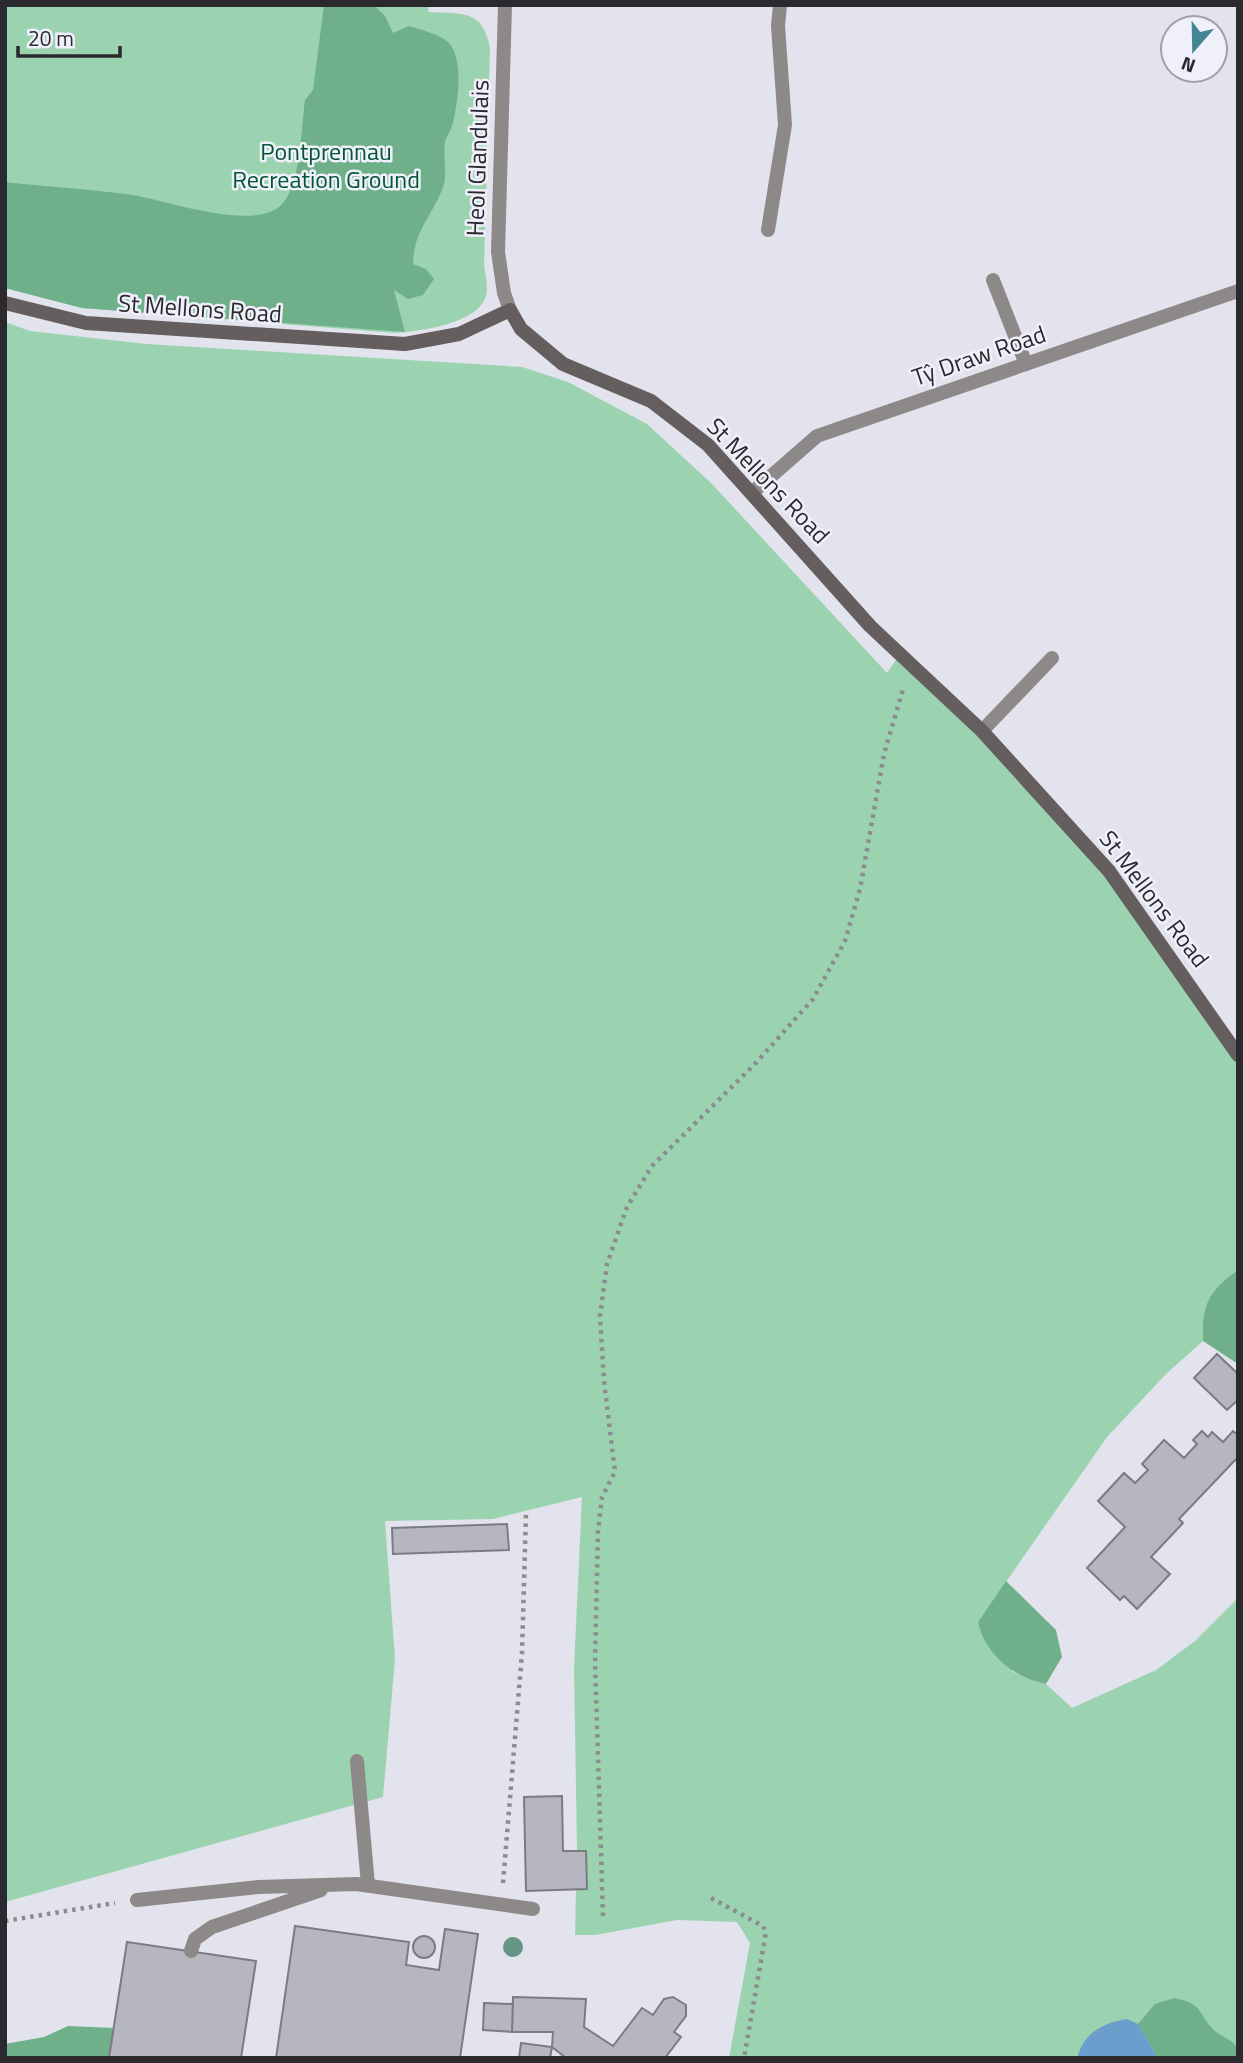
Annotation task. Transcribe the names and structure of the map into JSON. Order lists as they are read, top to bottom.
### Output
{
  "streets": {
    "main road": ["St Mellons Road"],
    "street": ["Heol Glandulais", "Tŷ Draw Road"]
  },
  "crossings": [
    ["Heol Glandulais", "St Mellons Road"],
    ["St Mellons Road", "Tŷ Draw Road"]
  ],
  "parks": ["Pontprennau Recreation Ground"],
  "scale_bar": "20 m",
  "north": "bottom"
}
